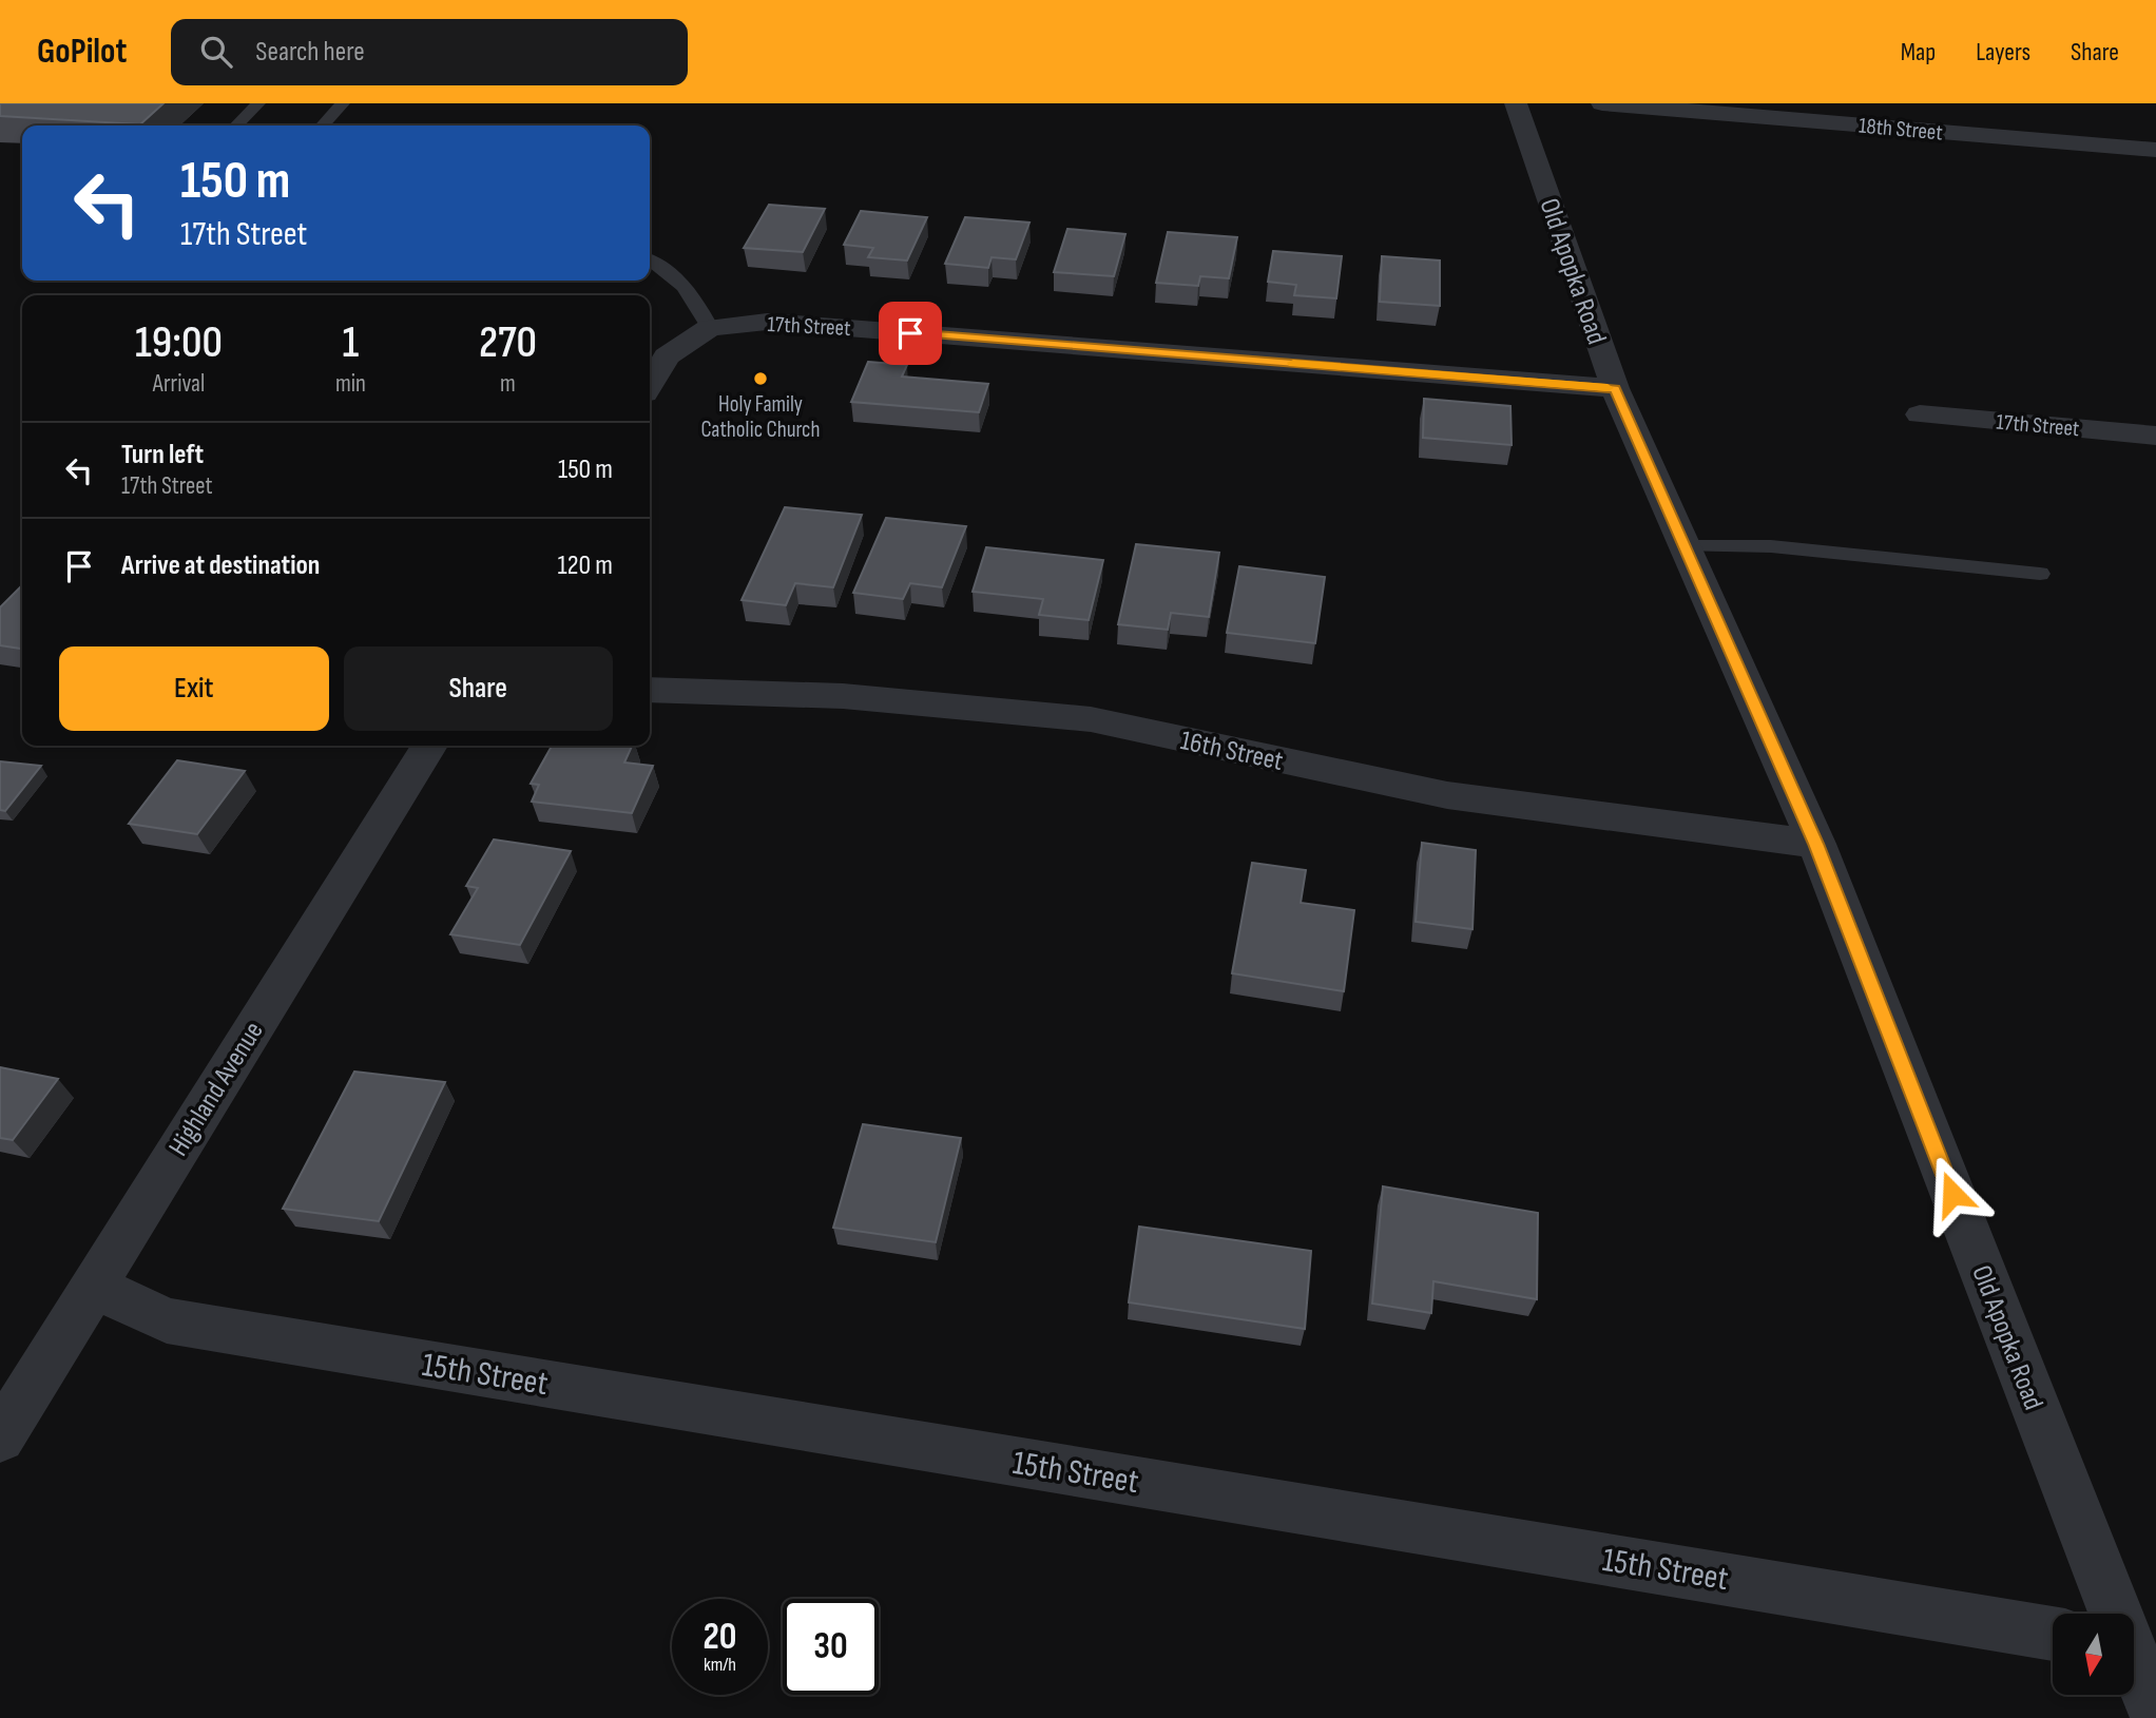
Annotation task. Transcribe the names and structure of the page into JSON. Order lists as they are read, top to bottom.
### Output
{
  "streets": {
    "street": [
      "18th Street",
      "Old Apopka Road",
      "17th Street",
      "16th Street",
      "Highland Avenue",
      "15th Street"
    ]
  },
  "crossings": [
    ["Old Apopka Road", "17th Street"],
    ["Old Apopka Road", "16th Street"],
    ["Highland Avenue", "15th Street"]
  ],
  "places": ["Holy Family Catholic Church"],
  "north": "bottom",
  "page": {
    "header": "GoPilot",
    "search": "Search here",
    "nav": ["Map", "Layers", "Share"],
    "turn": ["150 m", "17th Street"],
    "eta": [
      "19:00",
      "Arrival",
      "1",
      "min",
      "270",
      "m"
    ],
    "list": [
      {
        "name": "Turn left",
        "note": "17th Street",
        "value": "150 m"
      },
      {
        "name": "Arrive at destination",
        "value": "120 m"
      }
    ],
    "buttons": ["Exit", "Share"],
    "speed": "20 km/h",
    "limit": "30"
  }
}
